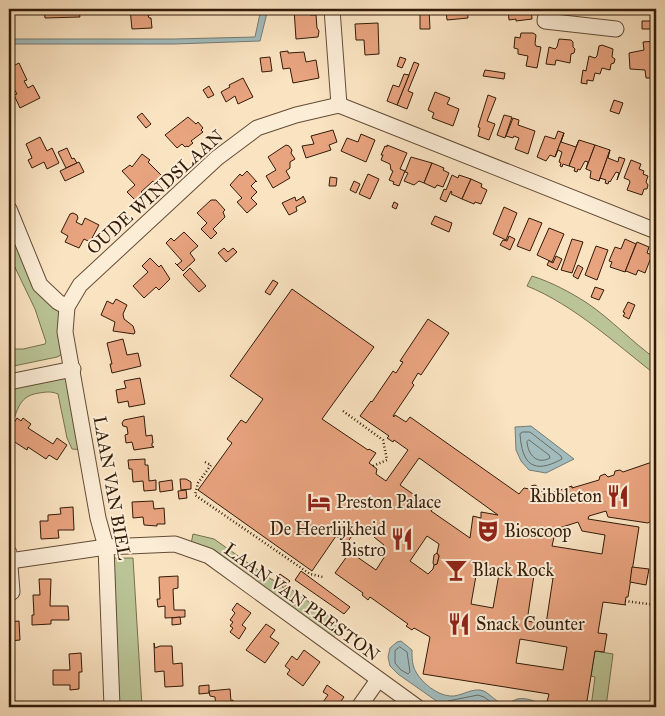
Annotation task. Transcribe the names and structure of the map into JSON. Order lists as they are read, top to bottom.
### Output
{
  "streets": {
    "street": ["OUDE WINDSLAAN", "LAAN VAN BIEL", "LAAN VAN PRESTON"]
  },
  "crossings": [
    ["OUDE WINDSLAAN", "LAAN VAN BIEL"],
    ["LAAN VAN BIEL", "LAAN VAN PRESTON"]
  ],
  "places": {
    "restaurant": ["Ribbleton", "De Heerlijkheid Bistro", "Snack Counter"],
    "hotel": ["Preston Palace"],
    "theatre": ["Bioscoop"],
    "bar": ["Black Rock"]
  }
}
